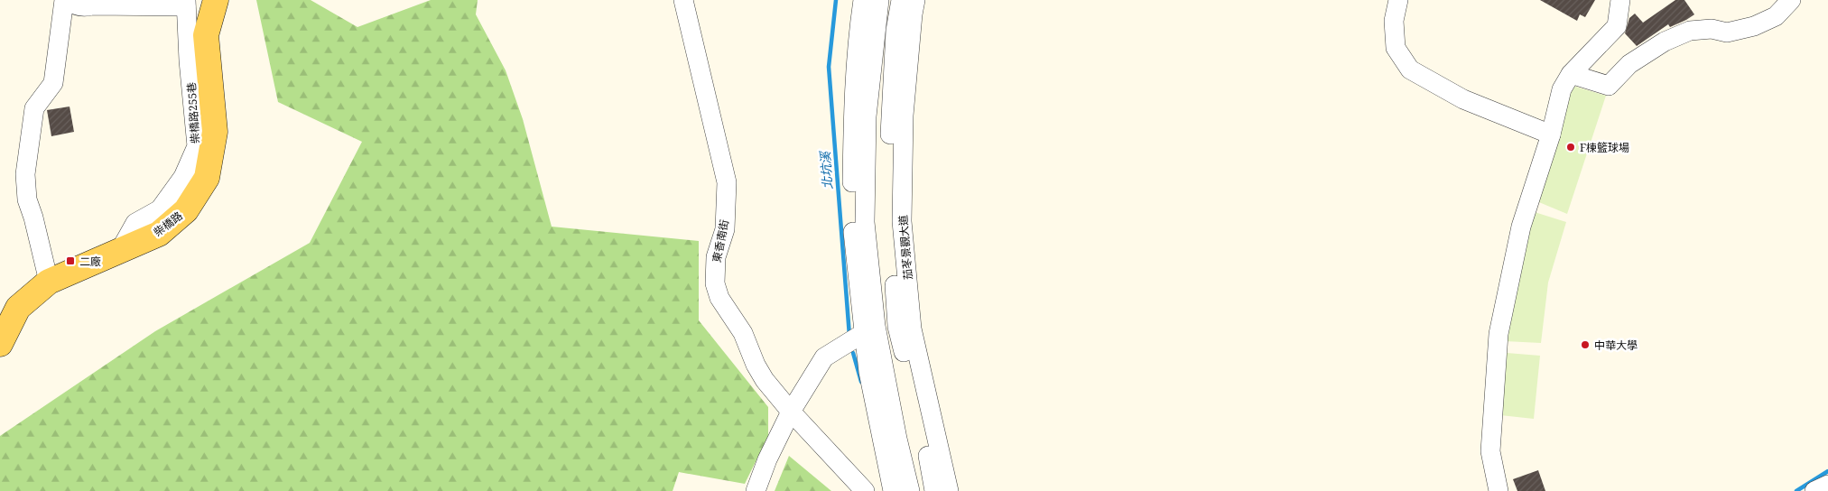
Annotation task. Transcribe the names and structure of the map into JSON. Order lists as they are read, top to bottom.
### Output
{
  "streets": {
    "main road": ["柴橋路"],
    "street": ["柴橋路255巷", "東香南街", "茄苳景觀大道"]
  },
  "crossings": [
    ["柴橋路255巷", "柴橋路"]
  ],
  "water": ["北坑溪"],
  "places": {
    "other": ["F棟籃球場", "中華大學"],
    "transit": ["二廠"]
  }
}
